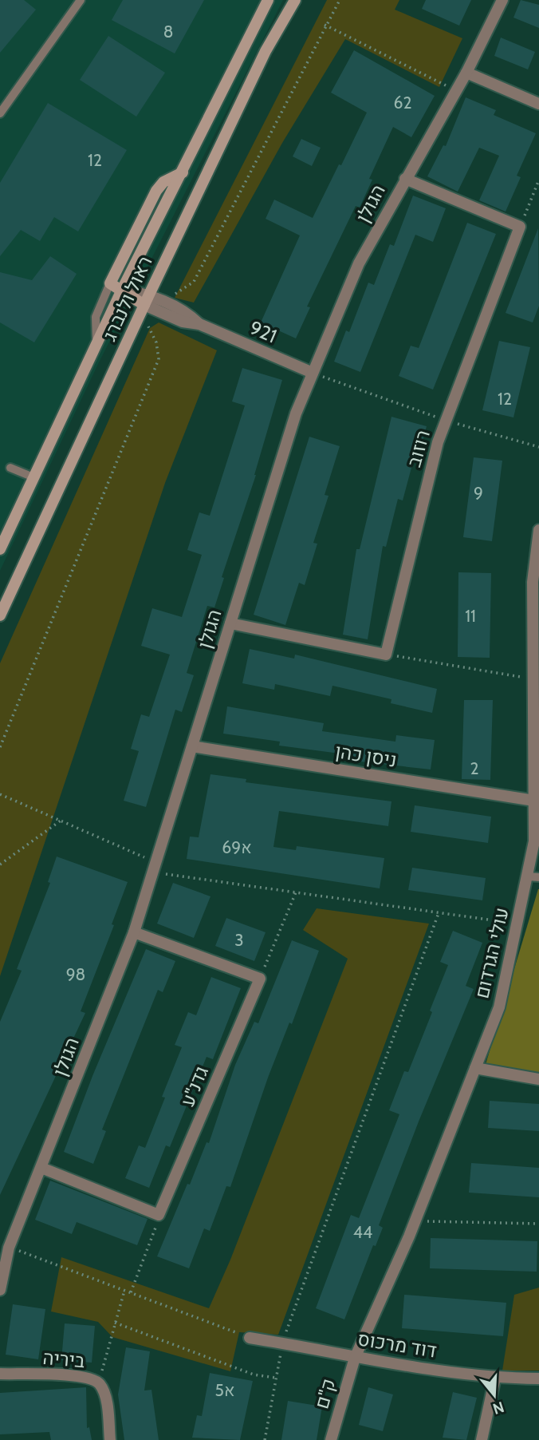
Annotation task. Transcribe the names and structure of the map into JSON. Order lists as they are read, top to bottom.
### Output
{
  "streets": {
    "street": [
      "הגולן",
      "ראול ולנברג",
      "921",
      "רוזוב",
      "ניסן כהן",
      "עולי הגרדום",
      "גדנ\"ע",
      "דוד מרכוס",
      "ביריה",
      "ק\"ם"
    ]
  },
  "crossings": [
    ["הגולן", "921"],
    ["הגולן", "ניסן כהן"],
    ["ראול ולנברג", "921"],
    ["ניסן כהן", "עולי הגרדום"],
    ["עולי הגרדום", "דוד מרכוס"],
    ["עולי הגרדום", "ק\"ם"],
    ["דוד מרכוס", "ק\"ם"]
  ],
  "house_numbers": [
    "8",
    "62",
    "12",
    "12",
    "9",
    "11",
    "2",
    "69א",
    "3",
    "98",
    "44",
    "5א"
  ],
  "north": "bottom"
}
